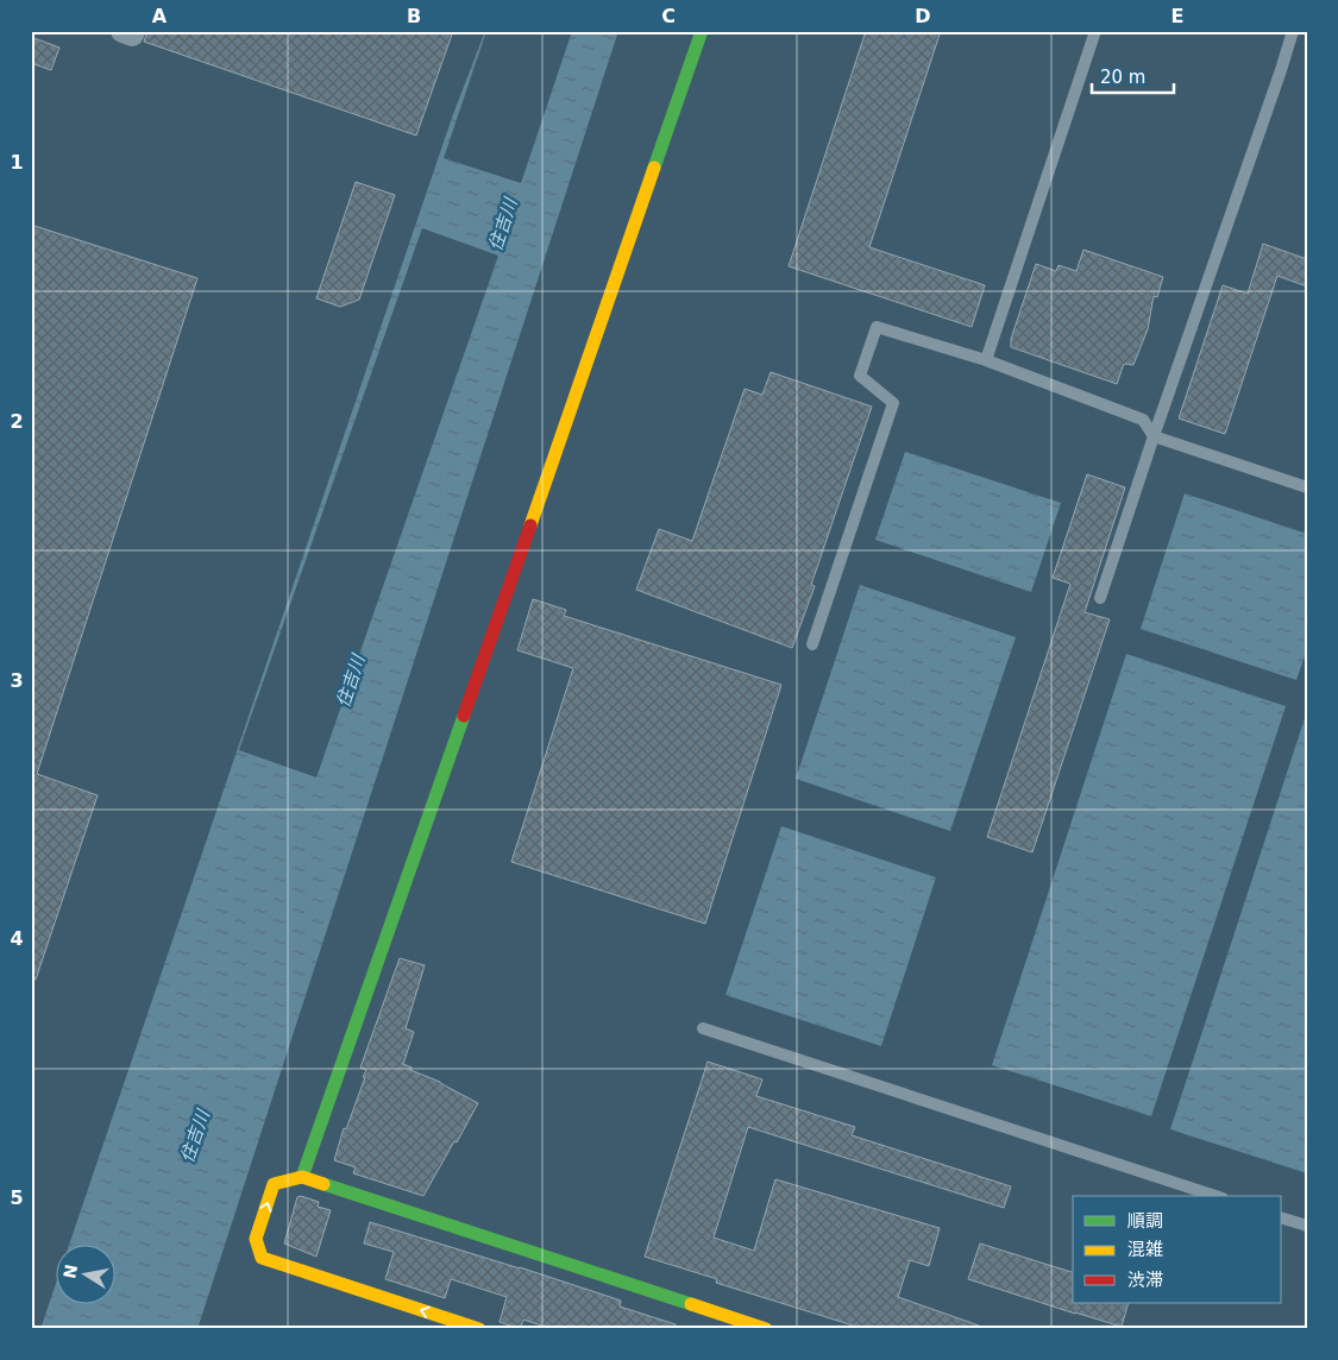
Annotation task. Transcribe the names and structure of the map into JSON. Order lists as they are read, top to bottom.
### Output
{
  "water": ["住吉川"],
  "legend": ["順調", "混雑", "渋滞"],
  "scale_bar": "20 m",
  "north": "left",
  "grid": {
    "columns": [
      "A",
      "B",
      "C",
      "D",
      "E"
    ],
    "rows": [
      "1",
      "2",
      "3",
      "4",
      "5"
    ]
  }
}
